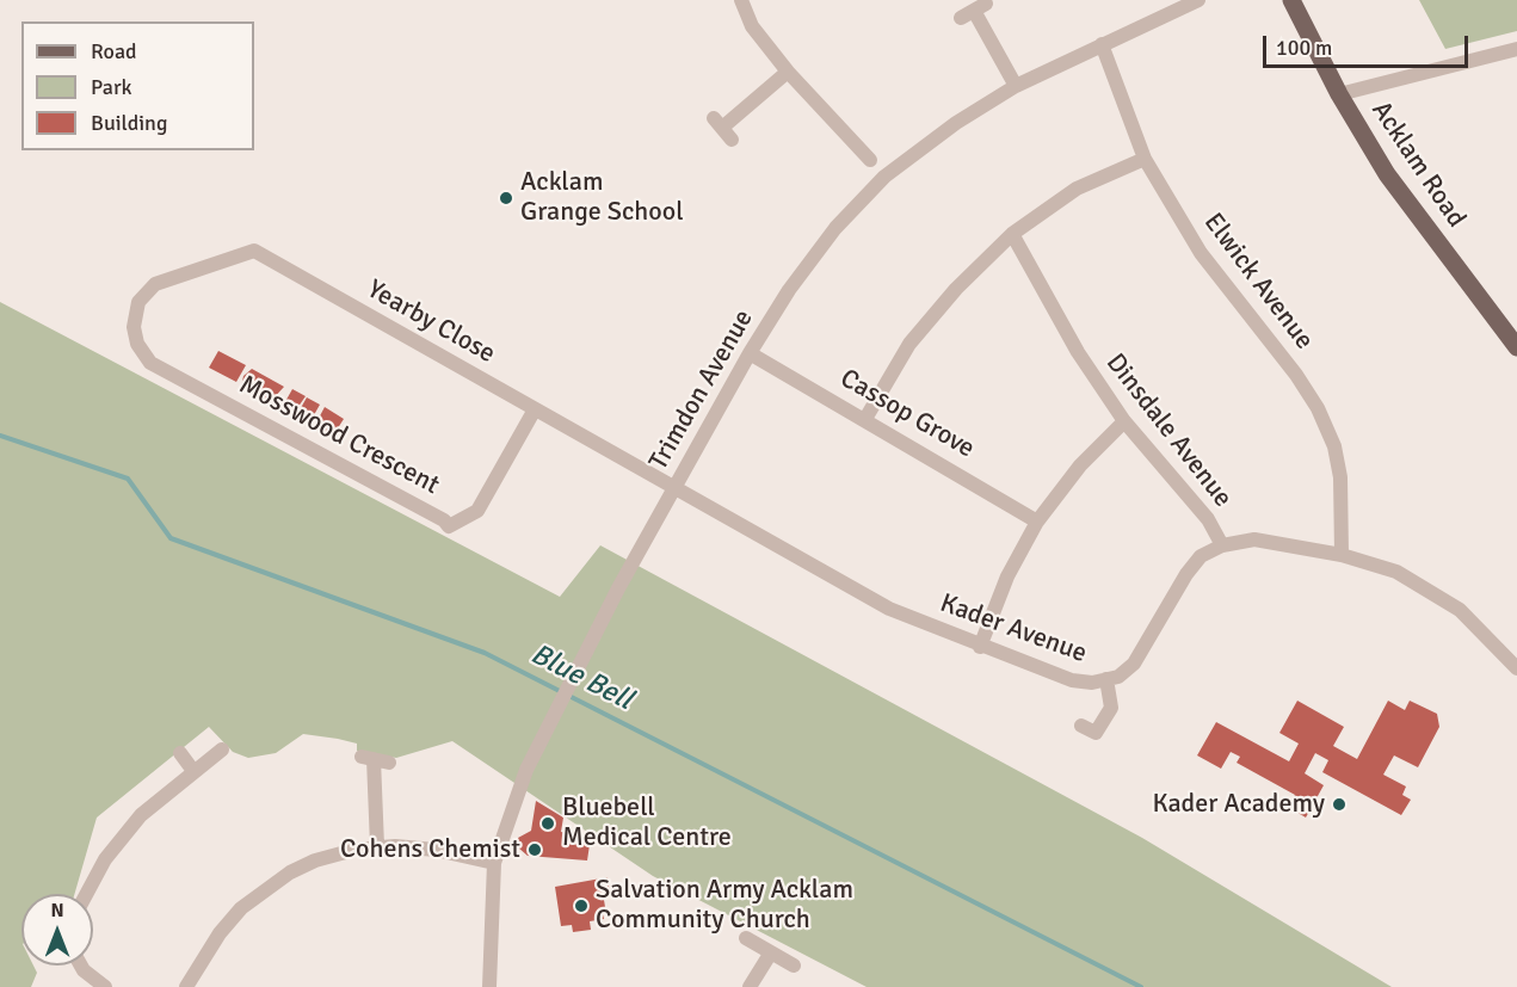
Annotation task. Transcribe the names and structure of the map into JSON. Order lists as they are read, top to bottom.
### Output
{
  "streets": {
    "main road": ["Acklam Road"],
    "street": [
      "Elwick Avenue",
      "Yearby Close",
      "Trimdon Avenue",
      "Cassop Grove",
      "Dinsdale Avenue",
      "Mosswood Crescent",
      "Kader Avenue"
    ]
  },
  "crossings": [
    ["Elwick Avenue", "Trimdon Avenue"],
    ["Elwick Avenue", "Kader Avenue"],
    ["Yearby Close", "Trimdon Avenue"],
    ["Yearby Close", "Mosswood Crescent"],
    ["Yearby Close", "Kader Avenue"],
    ["Trimdon Avenue", "Cassop Grove"],
    ["Trimdon Avenue", "Kader Avenue"],
    ["Dinsdale Avenue", "Kader Avenue"]
  ],
  "water": ["Blue Bell"],
  "places": [
    "Acklam Grange School",
    "Kader Academy",
    "Bluebell Medical Centre",
    "Cohens Chemist",
    "Salvation Army Acklam Community Church"
  ],
  "legend": ["Road", "Park", "Building"],
  "scale_bar": "100 m",
  "north": "top"
}
